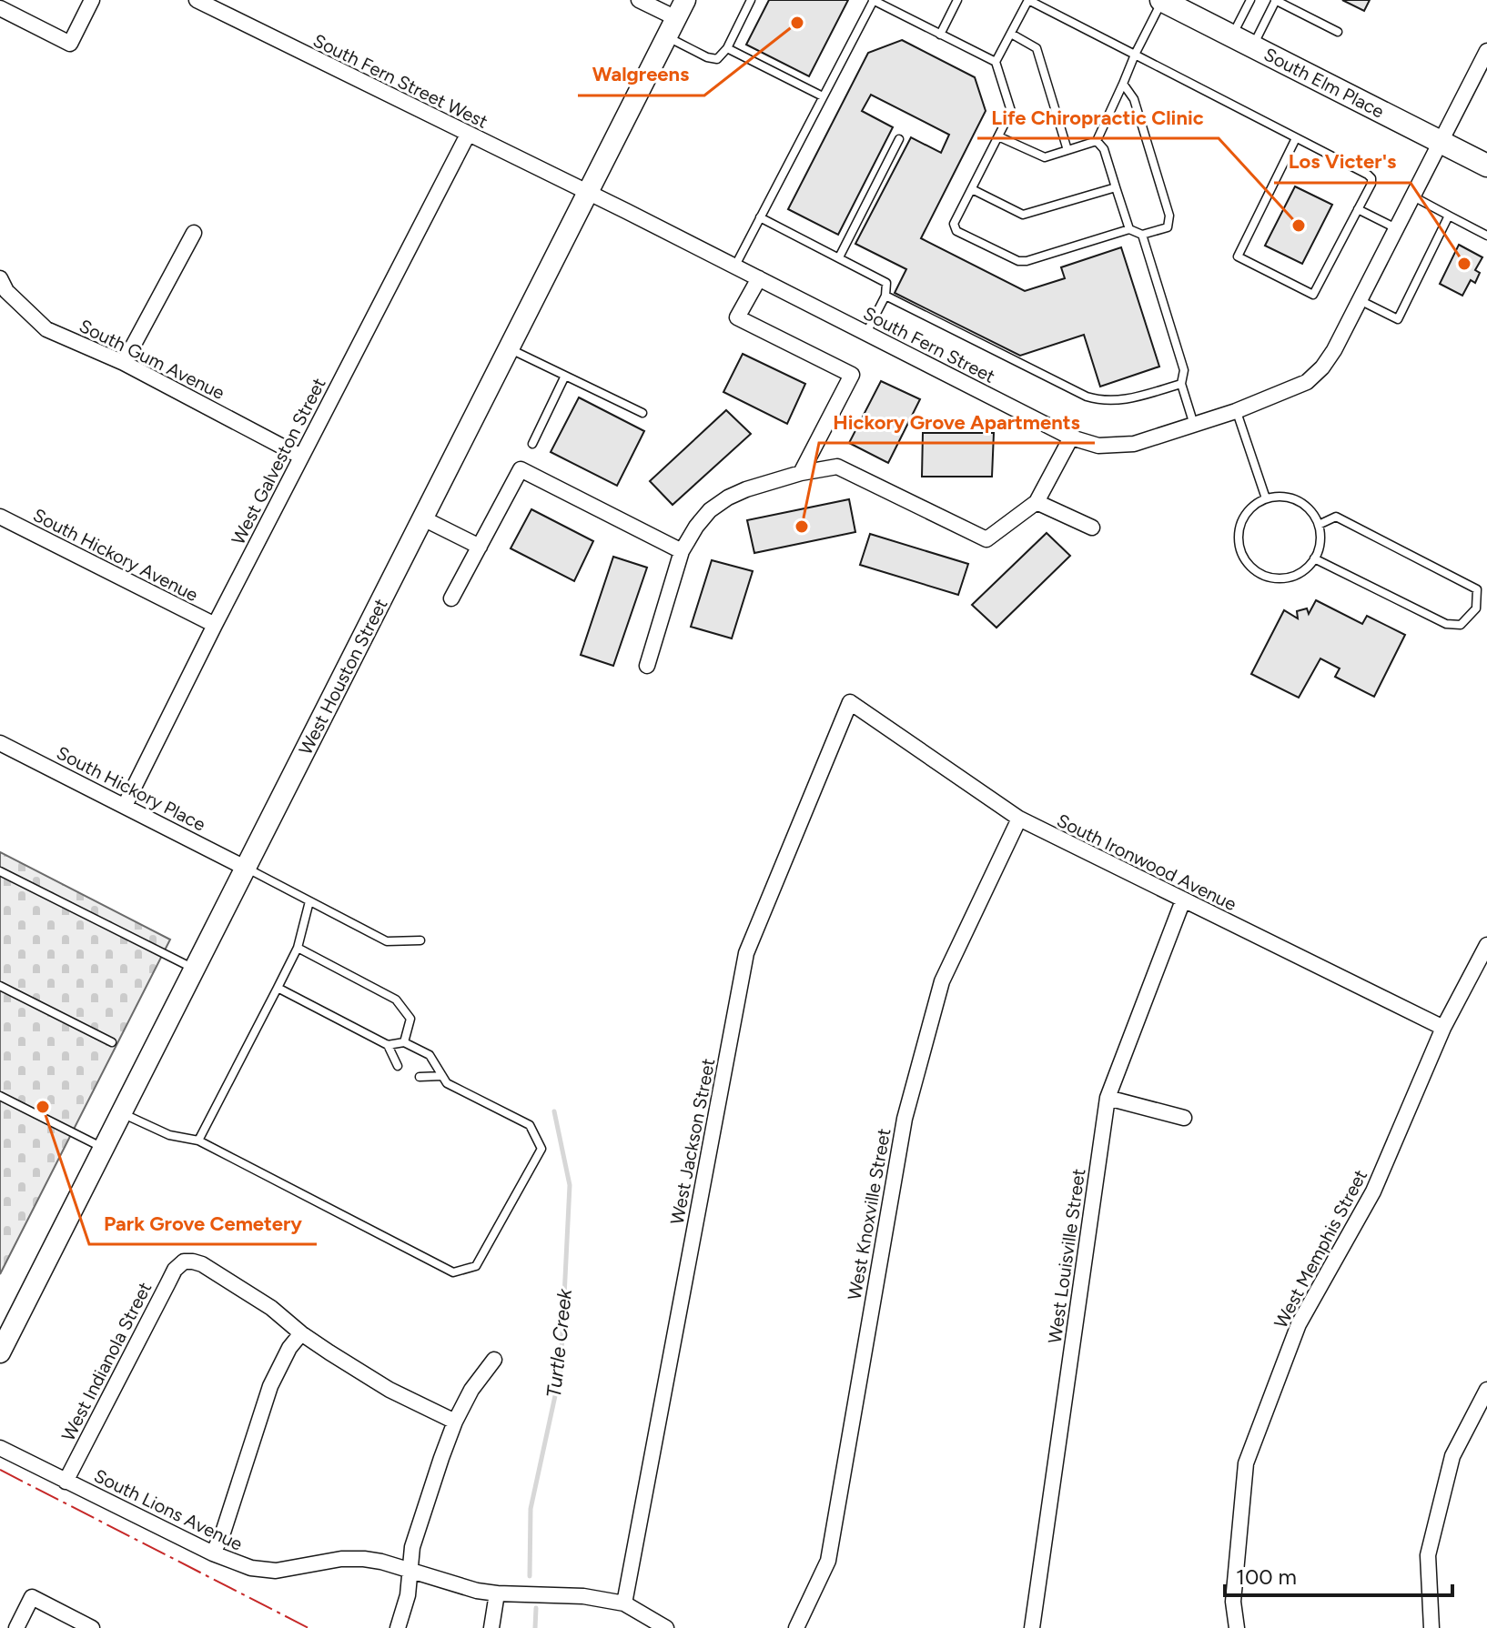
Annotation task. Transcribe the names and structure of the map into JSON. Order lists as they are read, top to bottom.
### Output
{
  "streets": {
    "main road": ["South Elm Place", "West Houston Street"],
    "street": [
      "South Fern Street West",
      "South Fern Street",
      "South Gum Avenue",
      "West Galveston Street",
      "South Hickory Avenue",
      "South Hickory Place",
      "South Ironwood Avenue",
      "West Jackson Street",
      "West Knoxville Street",
      "West Memphis Street",
      "West Louisville Street",
      "West Indianola Street",
      "South Lions Avenue"
    ]
  },
  "crossings": [
    ["South Fern Street West", "South Fern Street"],
    ["South Fern Street West", "West Galveston Street"],
    ["South Fern Street West", "West Houston Street"],
    ["South Fern Street", "West Houston Street"],
    ["South Gum Avenue", "West Galveston Street"],
    ["West Galveston Street", "South Hickory Avenue"],
    ["West Galveston Street", "South Hickory Place"],
    ["West Houston Street", "South Hickory Place"],
    ["South Ironwood Avenue", "West Jackson Street"],
    ["South Ironwood Avenue", "West Knoxville Street"],
    ["South Ironwood Avenue", "West Memphis Street"],
    ["South Ironwood Avenue", "West Louisville Street"],
    ["West Jackson Street", "South Lions Avenue"],
    ["West Indianola Street", "South Lions Avenue"]
  ],
  "water": ["Turtle Creek"],
  "places": [
    "Walgreens",
    "Life Chiropractic Clinic",
    "Los Victer's",
    "Hickory Grove Apartments",
    "Park Grove Cemetery"
  ],
  "scale_bar": "100 m"
}
